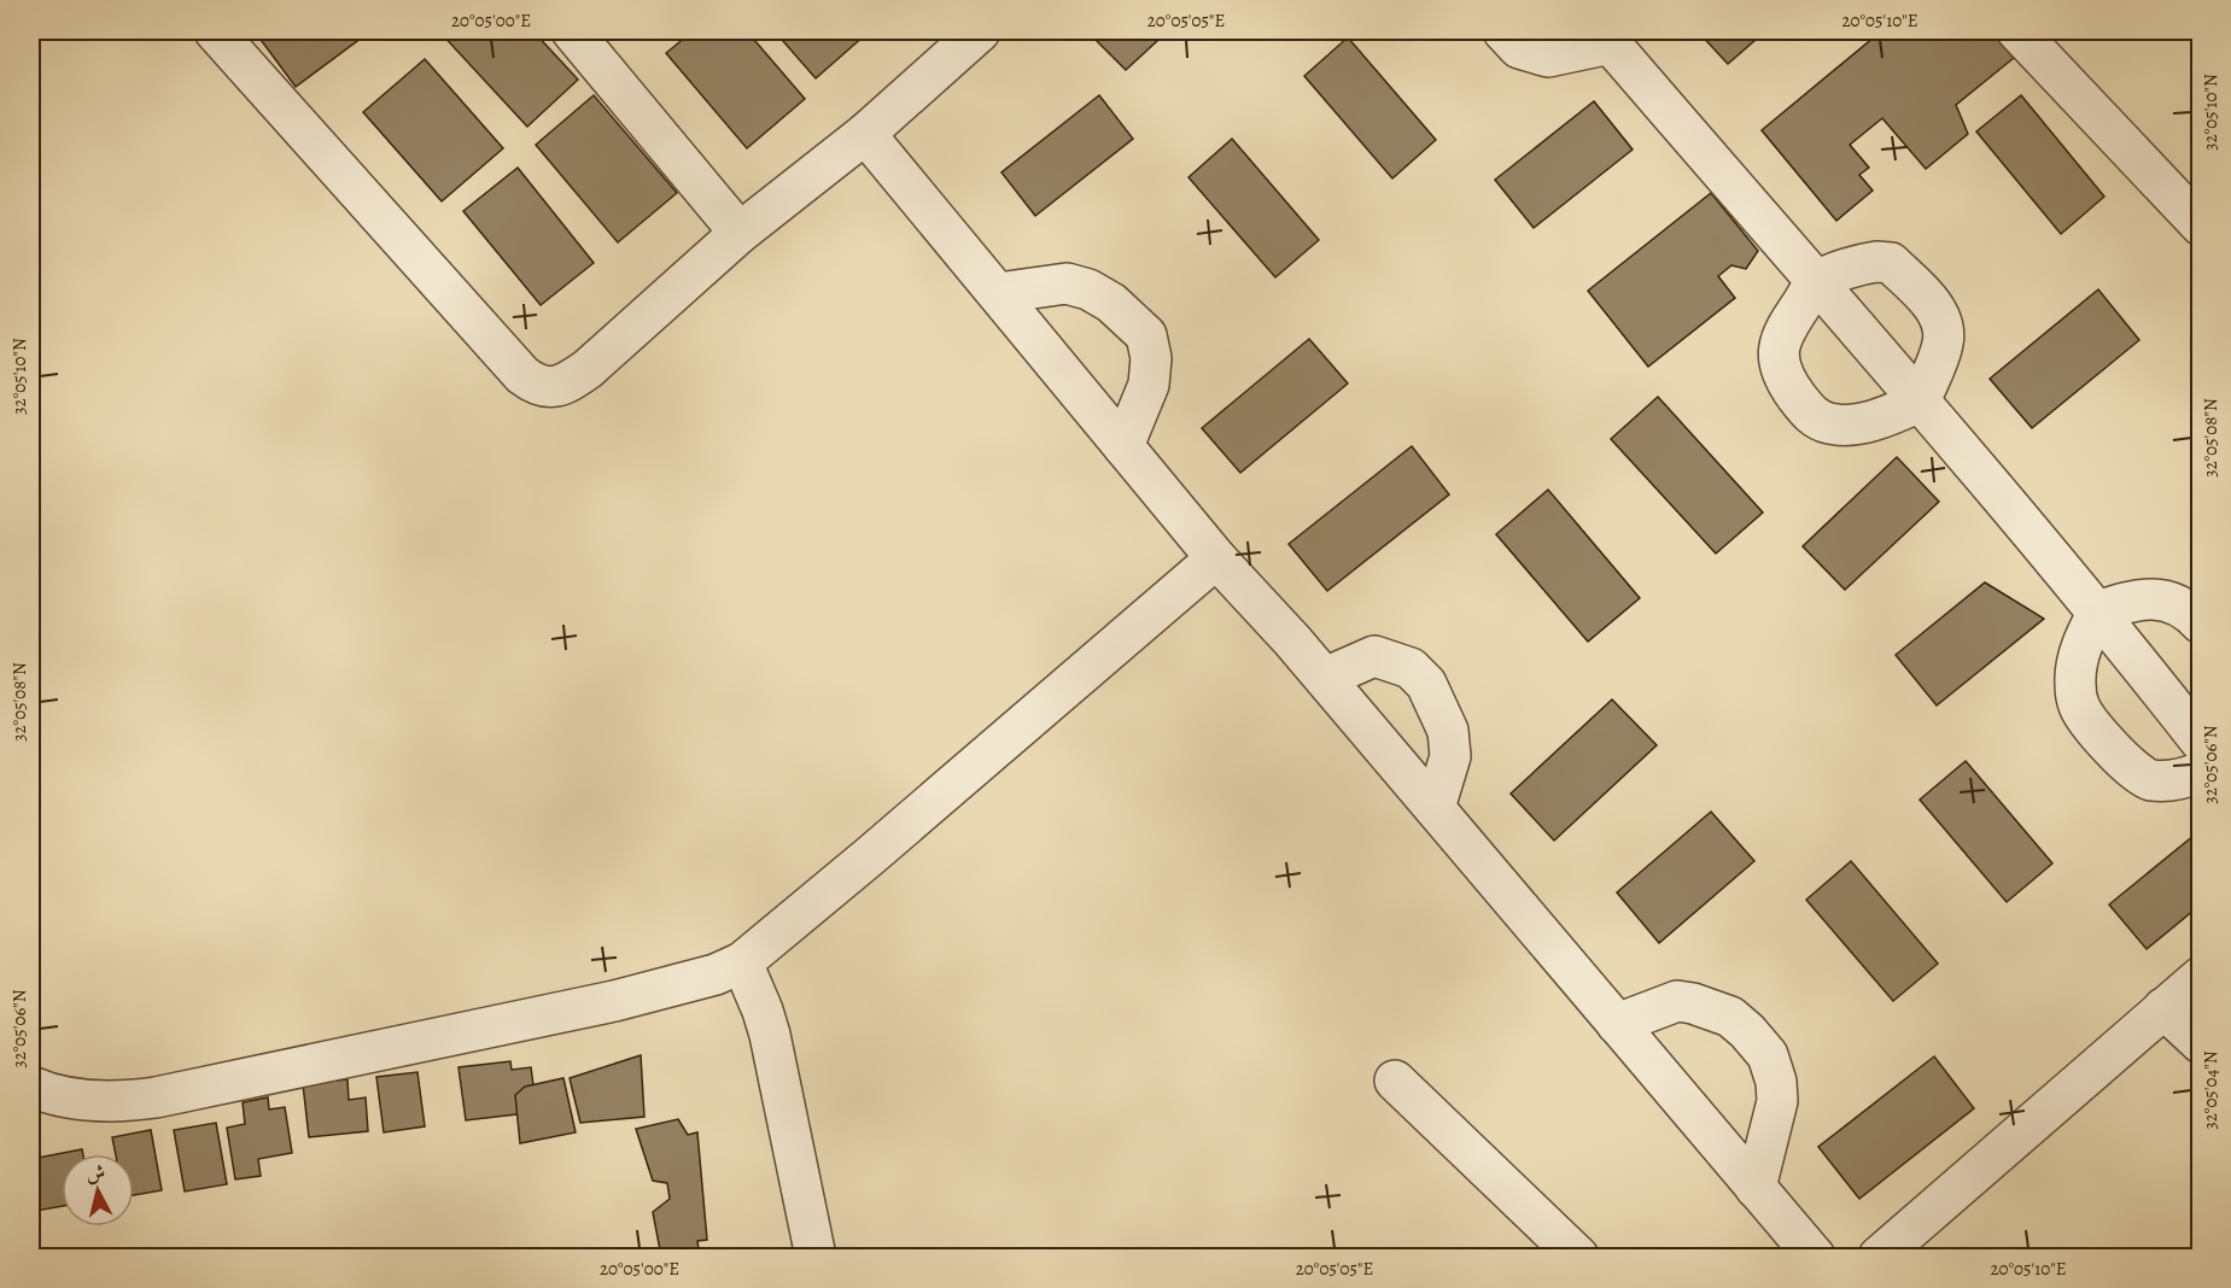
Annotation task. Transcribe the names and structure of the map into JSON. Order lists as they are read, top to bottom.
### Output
{
  "north": "top",
  "coordinates": [
    "20°05'00\"E",
    "20°05'05\"E",
    "20°05'10\"E",
    "32°05'10\"N",
    "32°05'08\"N",
    "32°05'06\"N",
    "32°05'04\"N"
  ]
}
